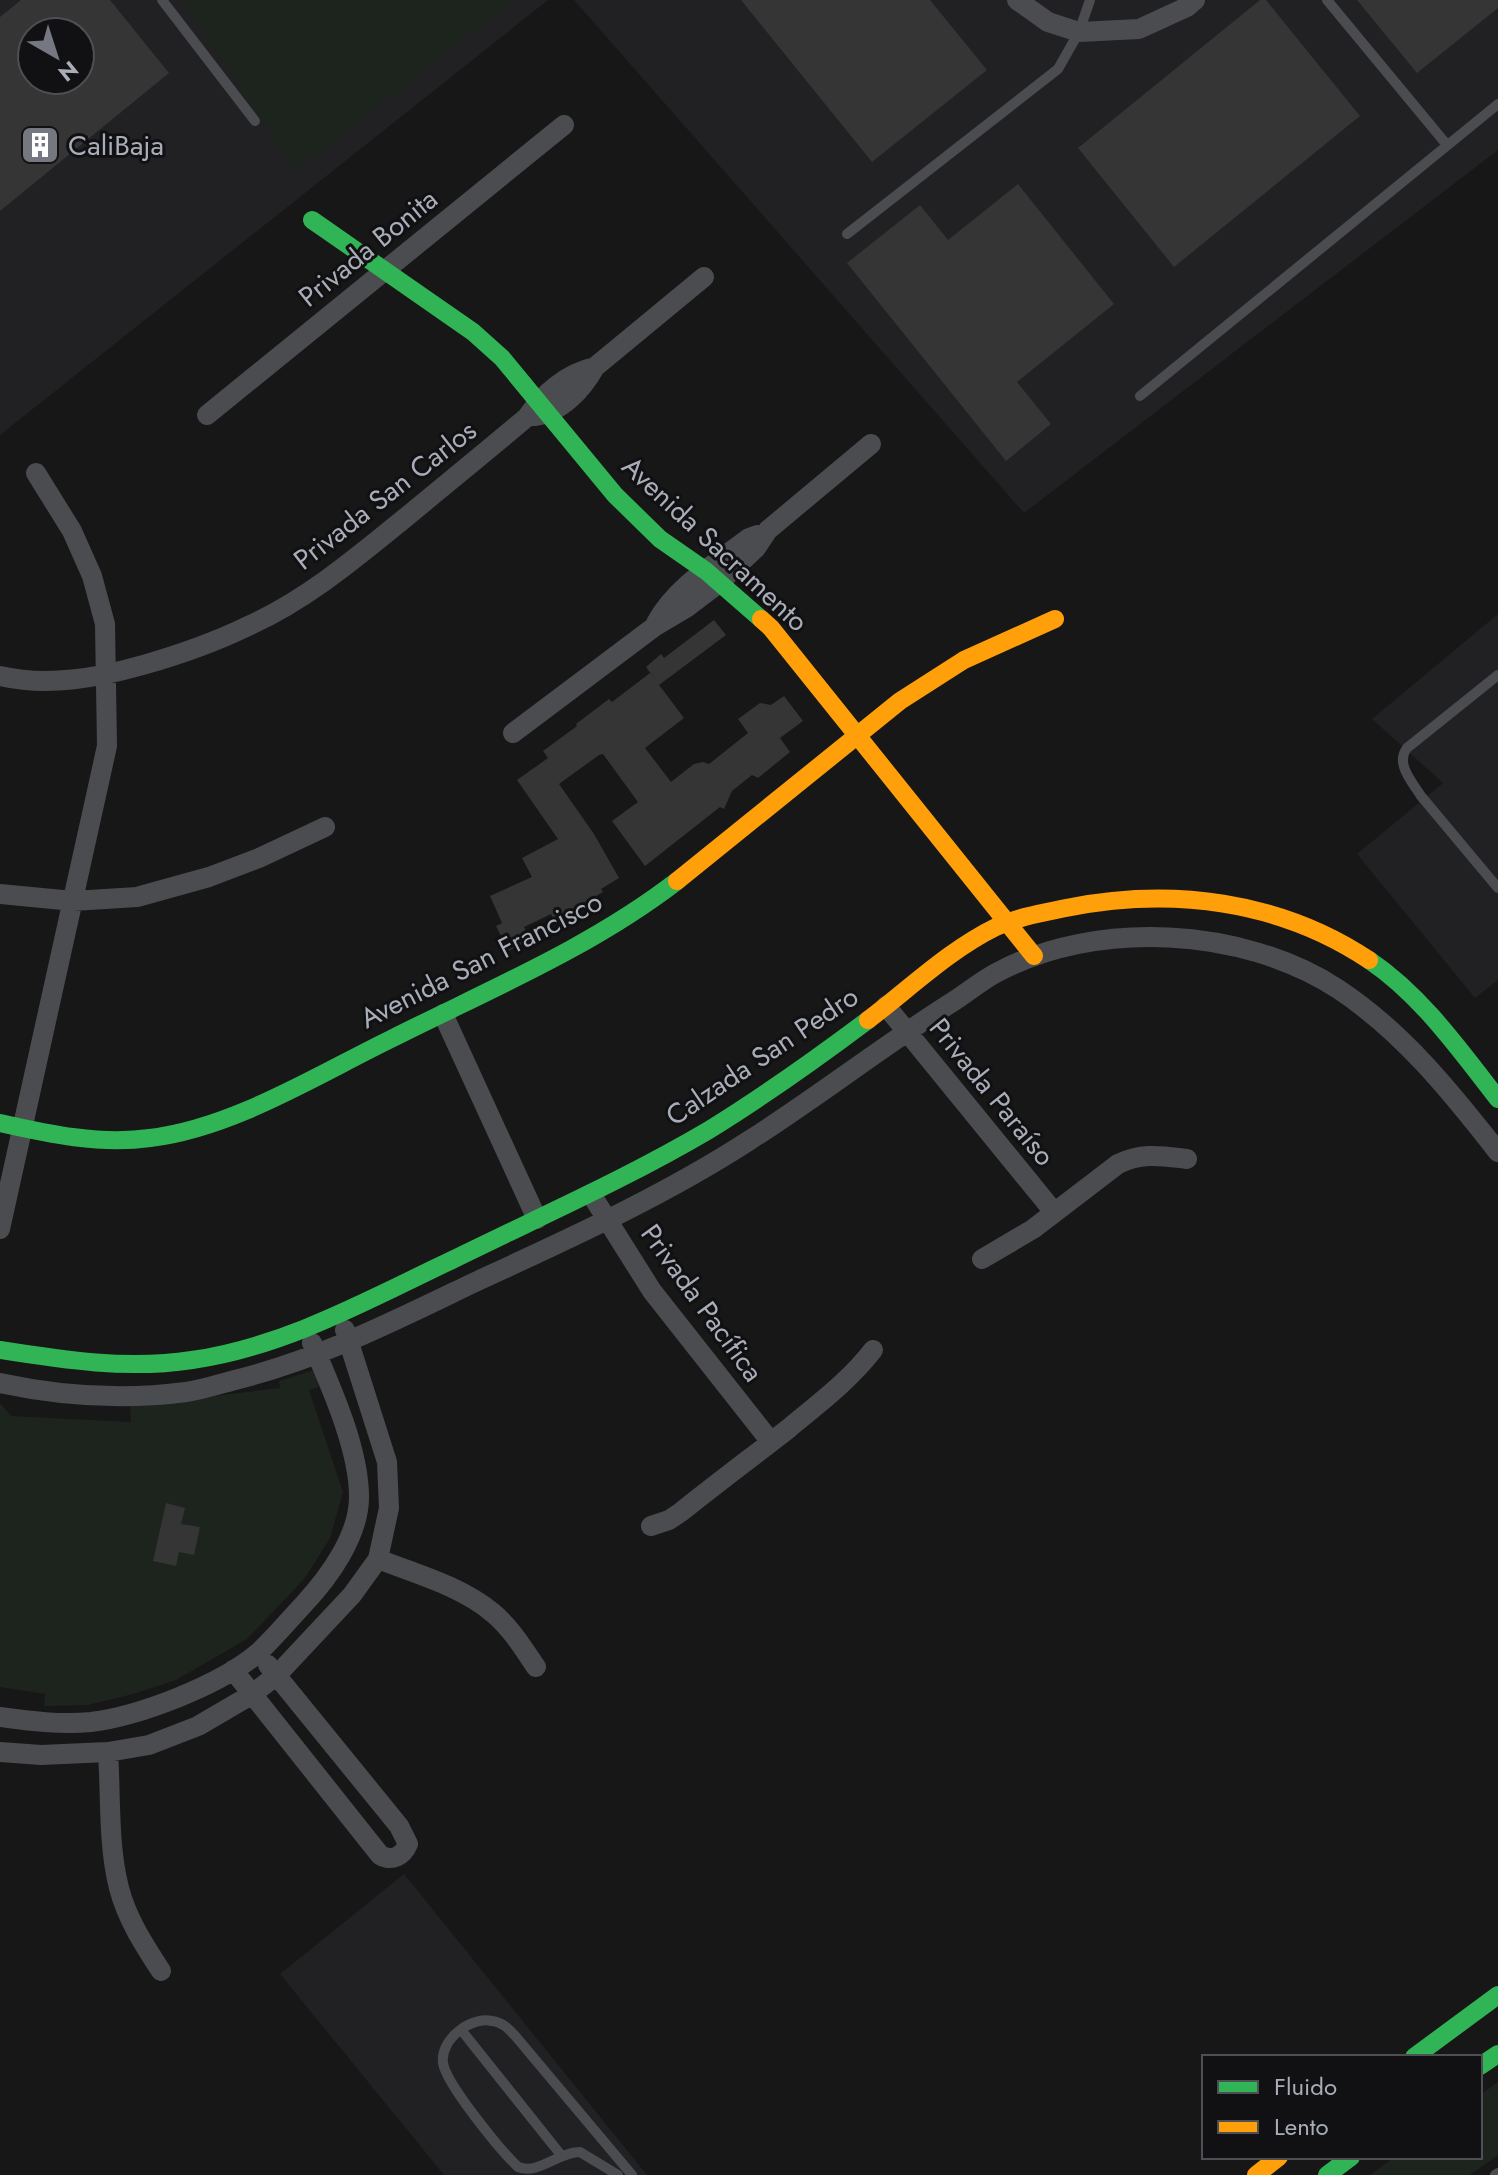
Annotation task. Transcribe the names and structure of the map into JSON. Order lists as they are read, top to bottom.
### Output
{
  "streets": {
    "street": [
      "Privada Bonita",
      "Privada San Carlos",
      "Avenida Sacramento",
      "Avenida San Francisco",
      "Calzada San Pedro",
      "Privada Paraíso",
      "Privada Pacífica"
    ]
  },
  "crossings": [
    ["Privada Bonita", "Avenida Sacramento"],
    ["Privada San Carlos", "Avenida Sacramento"],
    ["Avenida Sacramento", "Avenida San Francisco"],
    ["Avenida Sacramento", "Calzada San Pedro"],
    ["Calzada San Pedro", "Privada Paraíso"],
    ["Calzada San Pedro", "Privada Pacífica"]
  ],
  "places": {
    "building": ["CaliBaja"]
  },
  "legend": ["Fluido", "Lento"],
  "north": "bottom right"
}
